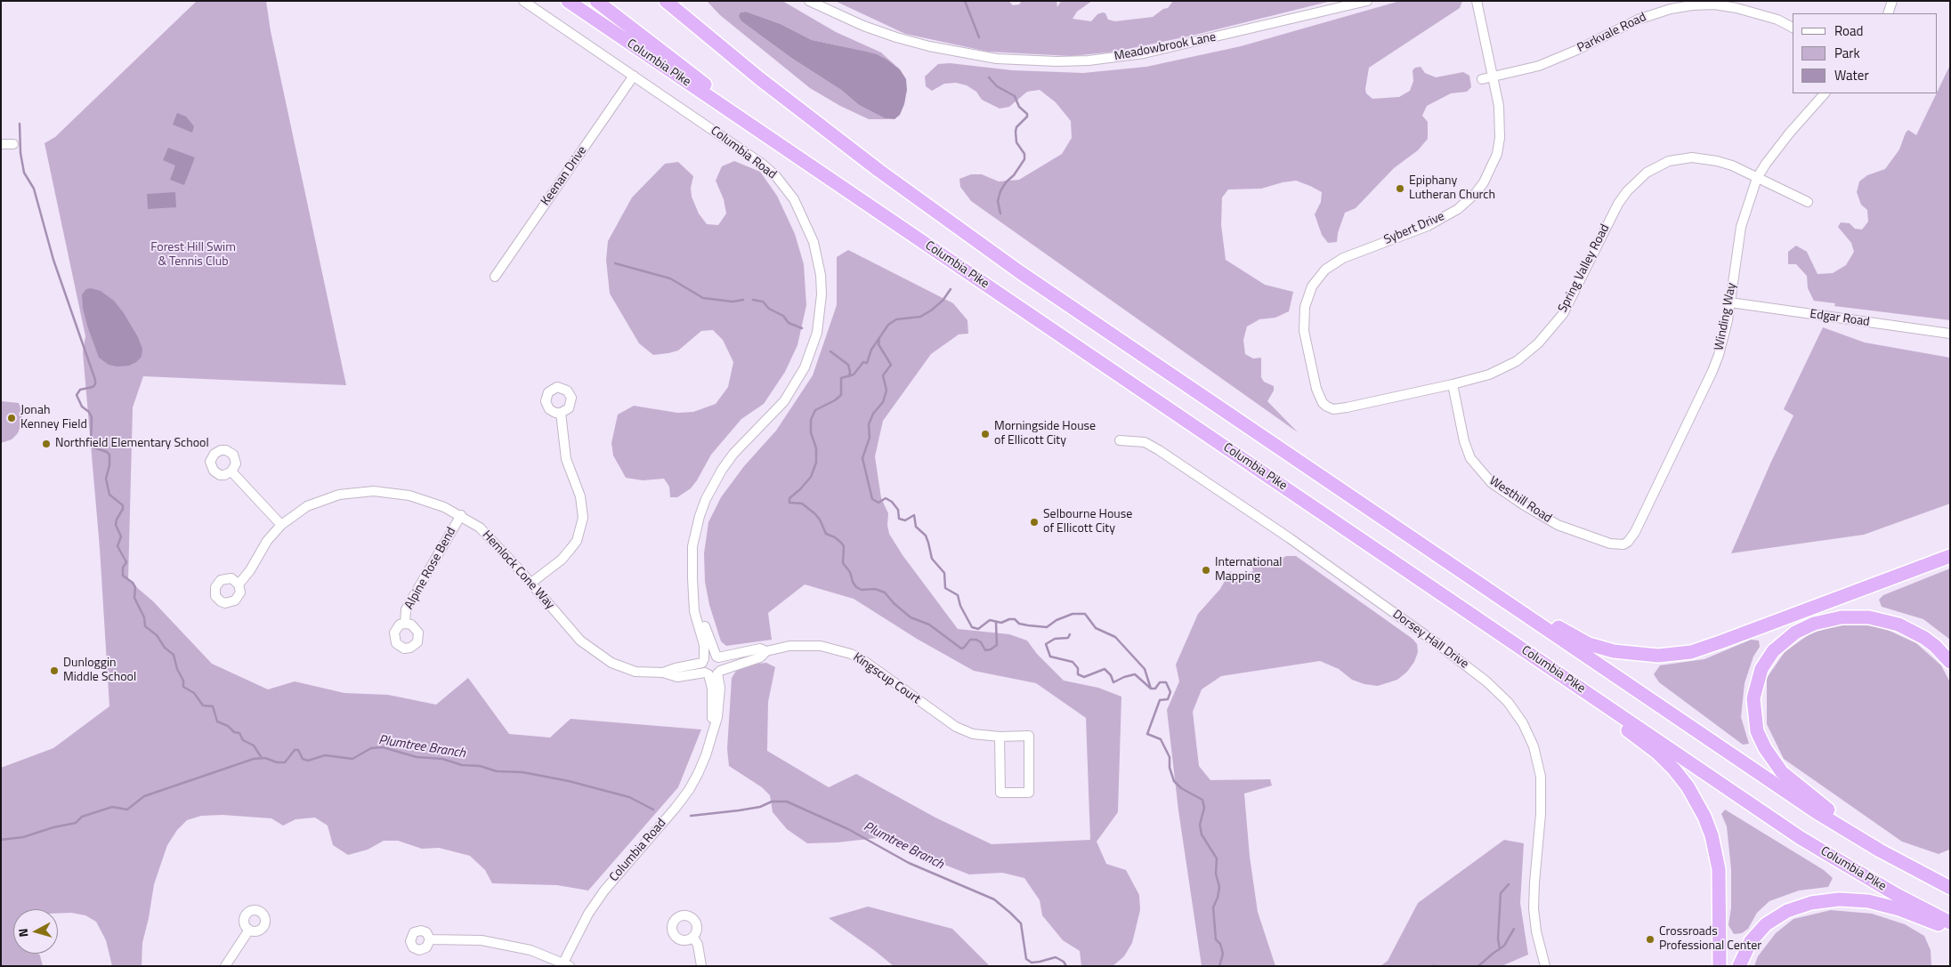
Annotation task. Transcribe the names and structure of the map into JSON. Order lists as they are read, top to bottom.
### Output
{
  "streets": {
    "highway": ["Columbia Pike"],
    "street": [
      "Parkvale Road",
      "Meadowbrook Lane",
      "Columbia Road",
      "Keenan Drive",
      "Sybert Drive",
      "Spring Valley Road",
      "Winding Way",
      "Edgar Road",
      "Westhill Road",
      "Alpine Rose Bend",
      "Hemlock Cone Way",
      "Dorsey Hall Drive",
      "Kingscup Court"
    ]
  },
  "crossings": [
    ["Parkvale Road", "Sybert Drive"],
    ["Columbia Road", "Keenan Drive"],
    ["Columbia Road", "Hemlock Cone Way"],
    ["Columbia Road", "Kingscup Court"],
    ["Sybert Drive", "Spring Valley Road"],
    ["Spring Valley Road", "Winding Way"],
    ["Spring Valley Road", "Westhill Road"],
    ["Winding Way", "Edgar Road"],
    ["Winding Way", "Westhill Road"],
    ["Alpine Rose Bend", "Hemlock Cone Way"],
    ["Hemlock Cone Way", "Kingscup Court"]
  ],
  "water": ["Plumtree Branch"],
  "parks": ["Forest Hill Swim & Tennis Club"],
  "places": [
    "Epiphany Lutheran Church",
    "Jonah Kenney Field",
    "Morningside House of Ellicott City",
    "Northfield Elementary School",
    "Selbourne House of Ellicott City",
    "International Mapping",
    "Dunloggin Middle School",
    "Crossroads Professional Center"
  ],
  "legend": ["Road", "Park", "Water"],
  "north": "left"
}
